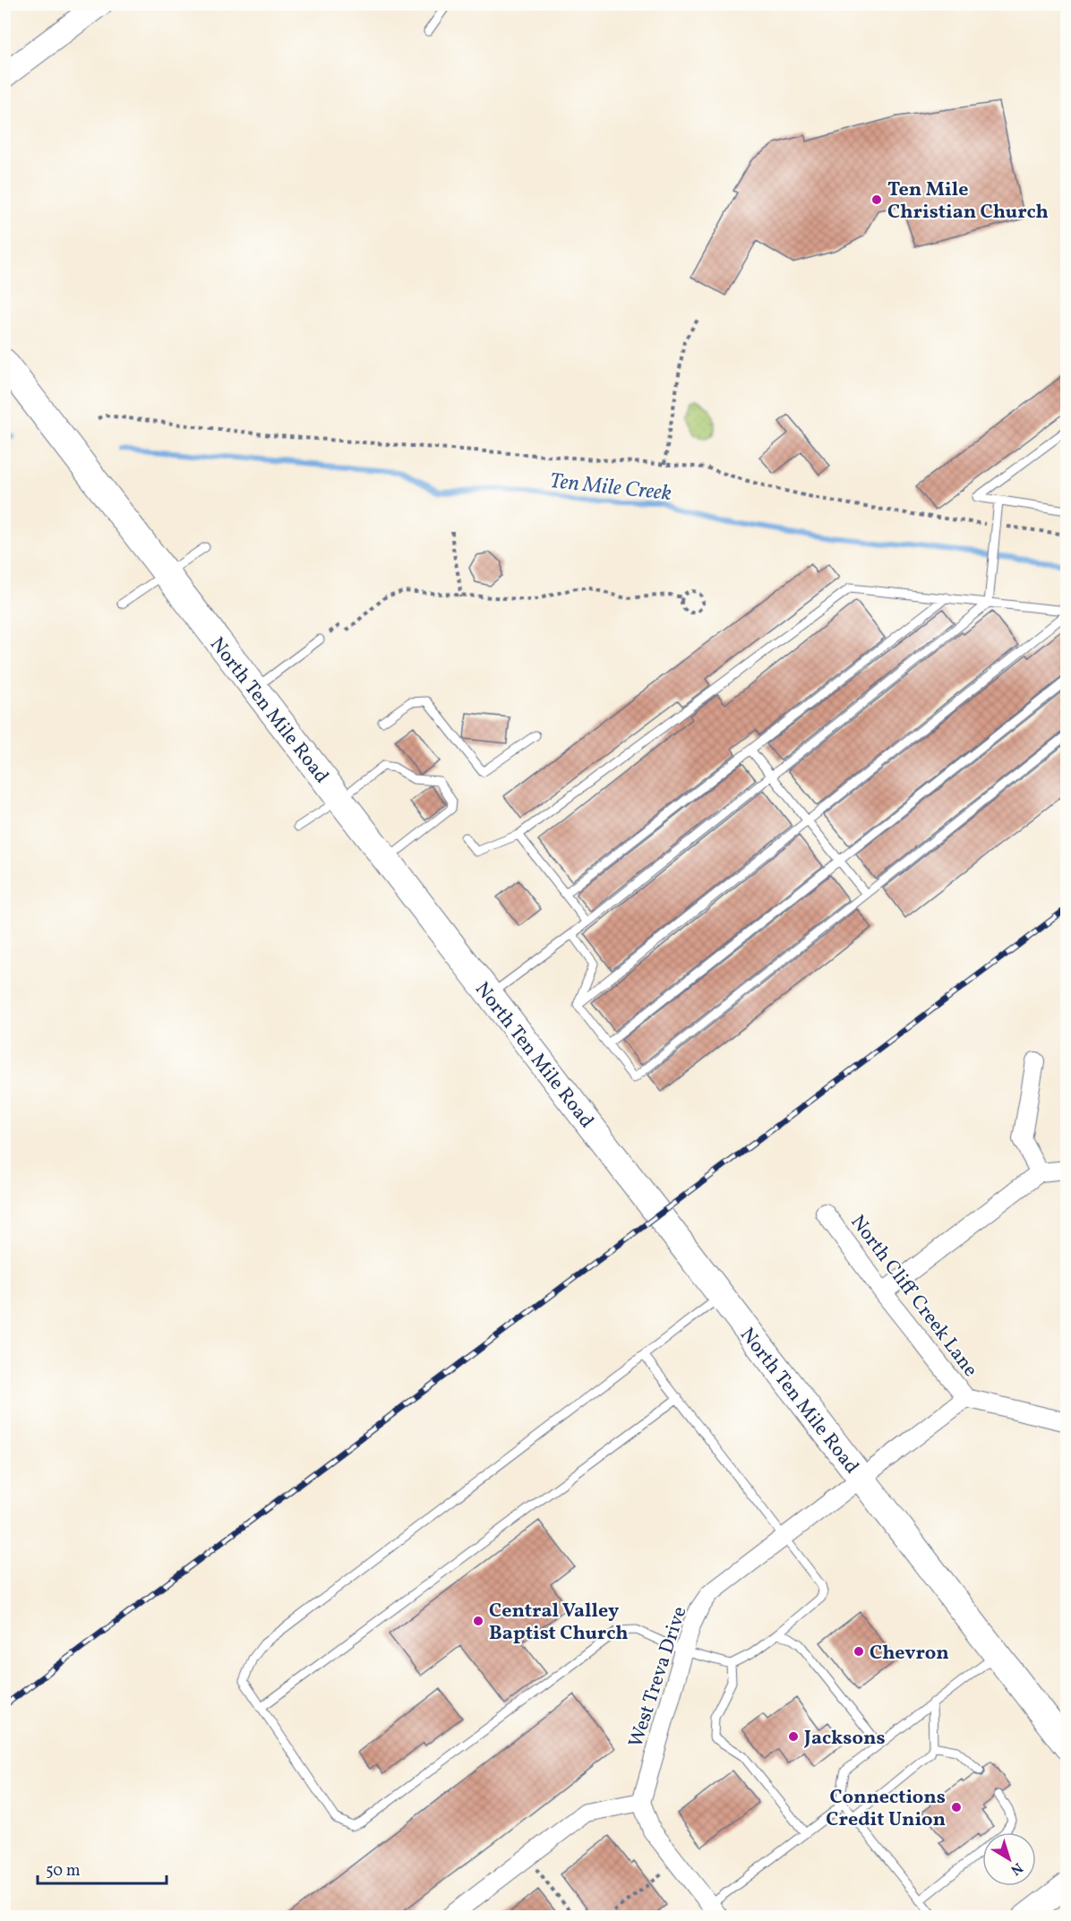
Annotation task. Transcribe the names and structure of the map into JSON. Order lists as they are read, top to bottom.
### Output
{
  "streets": {
    "main road": ["North Ten Mile Road"],
    "street": ["North Cliff Creek Lane", "West Treva Drive"]
  },
  "crossings": [
    ["North Ten Mile Road", "West Treva Drive"],
    ["North Cliff Creek Lane", "West Treva Drive"]
  ],
  "water": ["Ten Mile Creek"],
  "places": [
    "Ten Mile Christian Church",
    "Central Valley Baptist Church",
    "Chevron",
    "Jacksons",
    "Connections Credit Union"
  ],
  "scale_bar": "50 m",
  "north": "bottom right"
}
